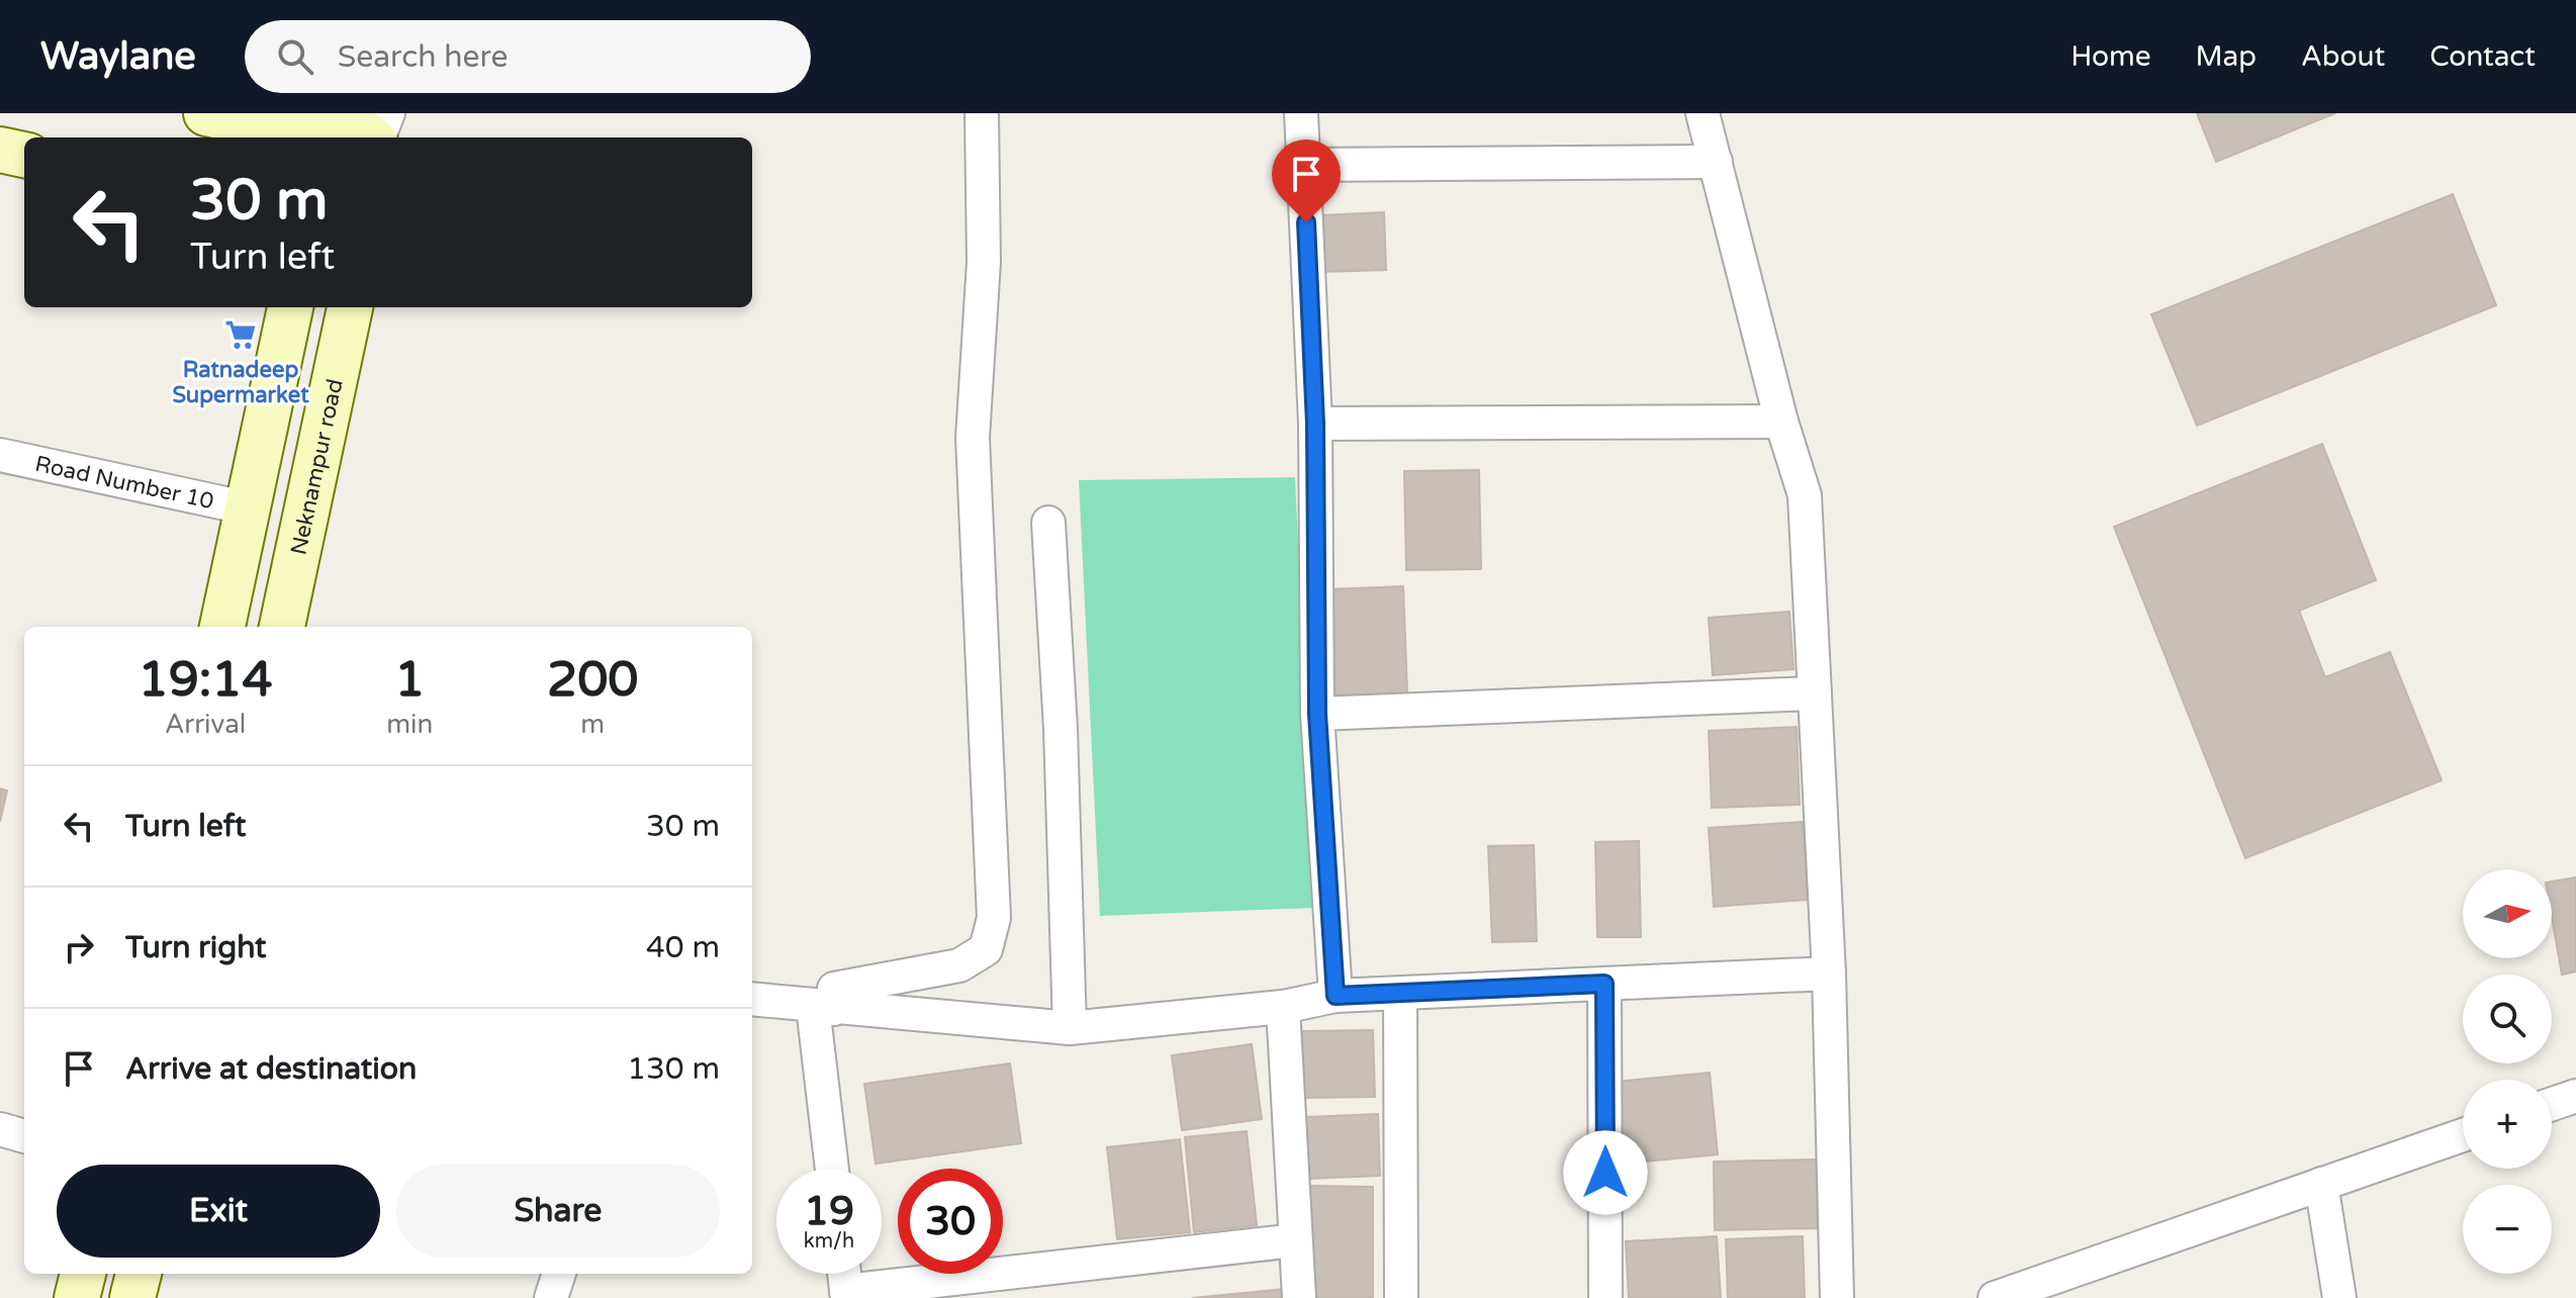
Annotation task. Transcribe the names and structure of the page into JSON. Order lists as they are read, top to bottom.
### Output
{
  "streets": {
    "street": ["Neknampur road", "Road Number 10"]
  },
  "places": {
    "supermarket": ["Ratnadeep Supermarket"]
  },
  "north": "right",
  "page": {
    "header": "Waylane",
    "search": "Search here",
    "nav": [
      "Home",
      "Map",
      "About",
      "Contact"
    ],
    "turn": ["30 m", "Turn left"],
    "eta": [
      "19:14",
      "Arrival",
      "1",
      "min",
      "200",
      "m"
    ],
    "list": [
      {
        "name": "Turn left",
        "value": "30 m"
      },
      {
        "name": "Turn right",
        "value": "40 m"
      },
      {
        "name": "Arrive at destination",
        "value": "130 m"
      }
    ],
    "map_buttons": ["+", "−"],
    "buttons": ["Exit", "Share"],
    "speed": "19 km/h",
    "limit": "30"
  }
}
